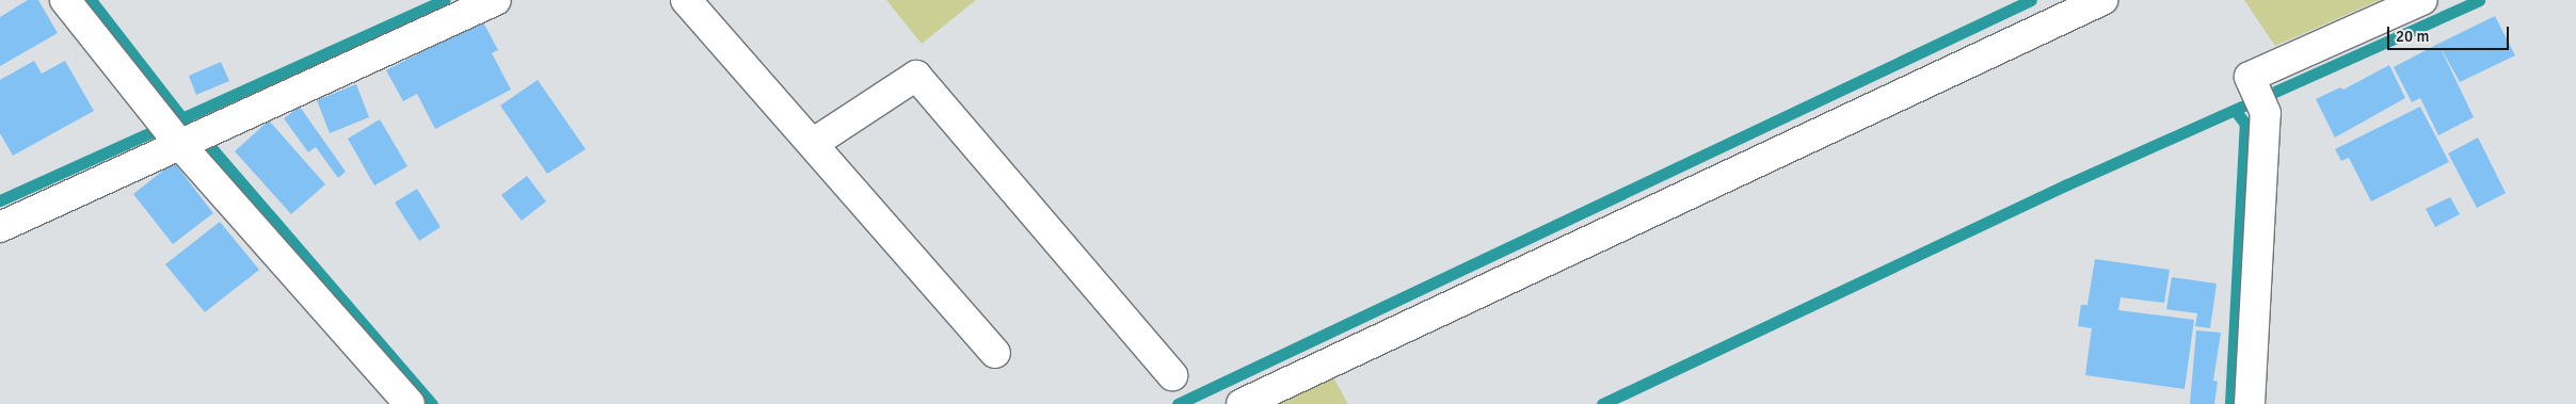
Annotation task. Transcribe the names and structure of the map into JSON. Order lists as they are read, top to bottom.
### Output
{
  "scale_bar": "20 m"
}
